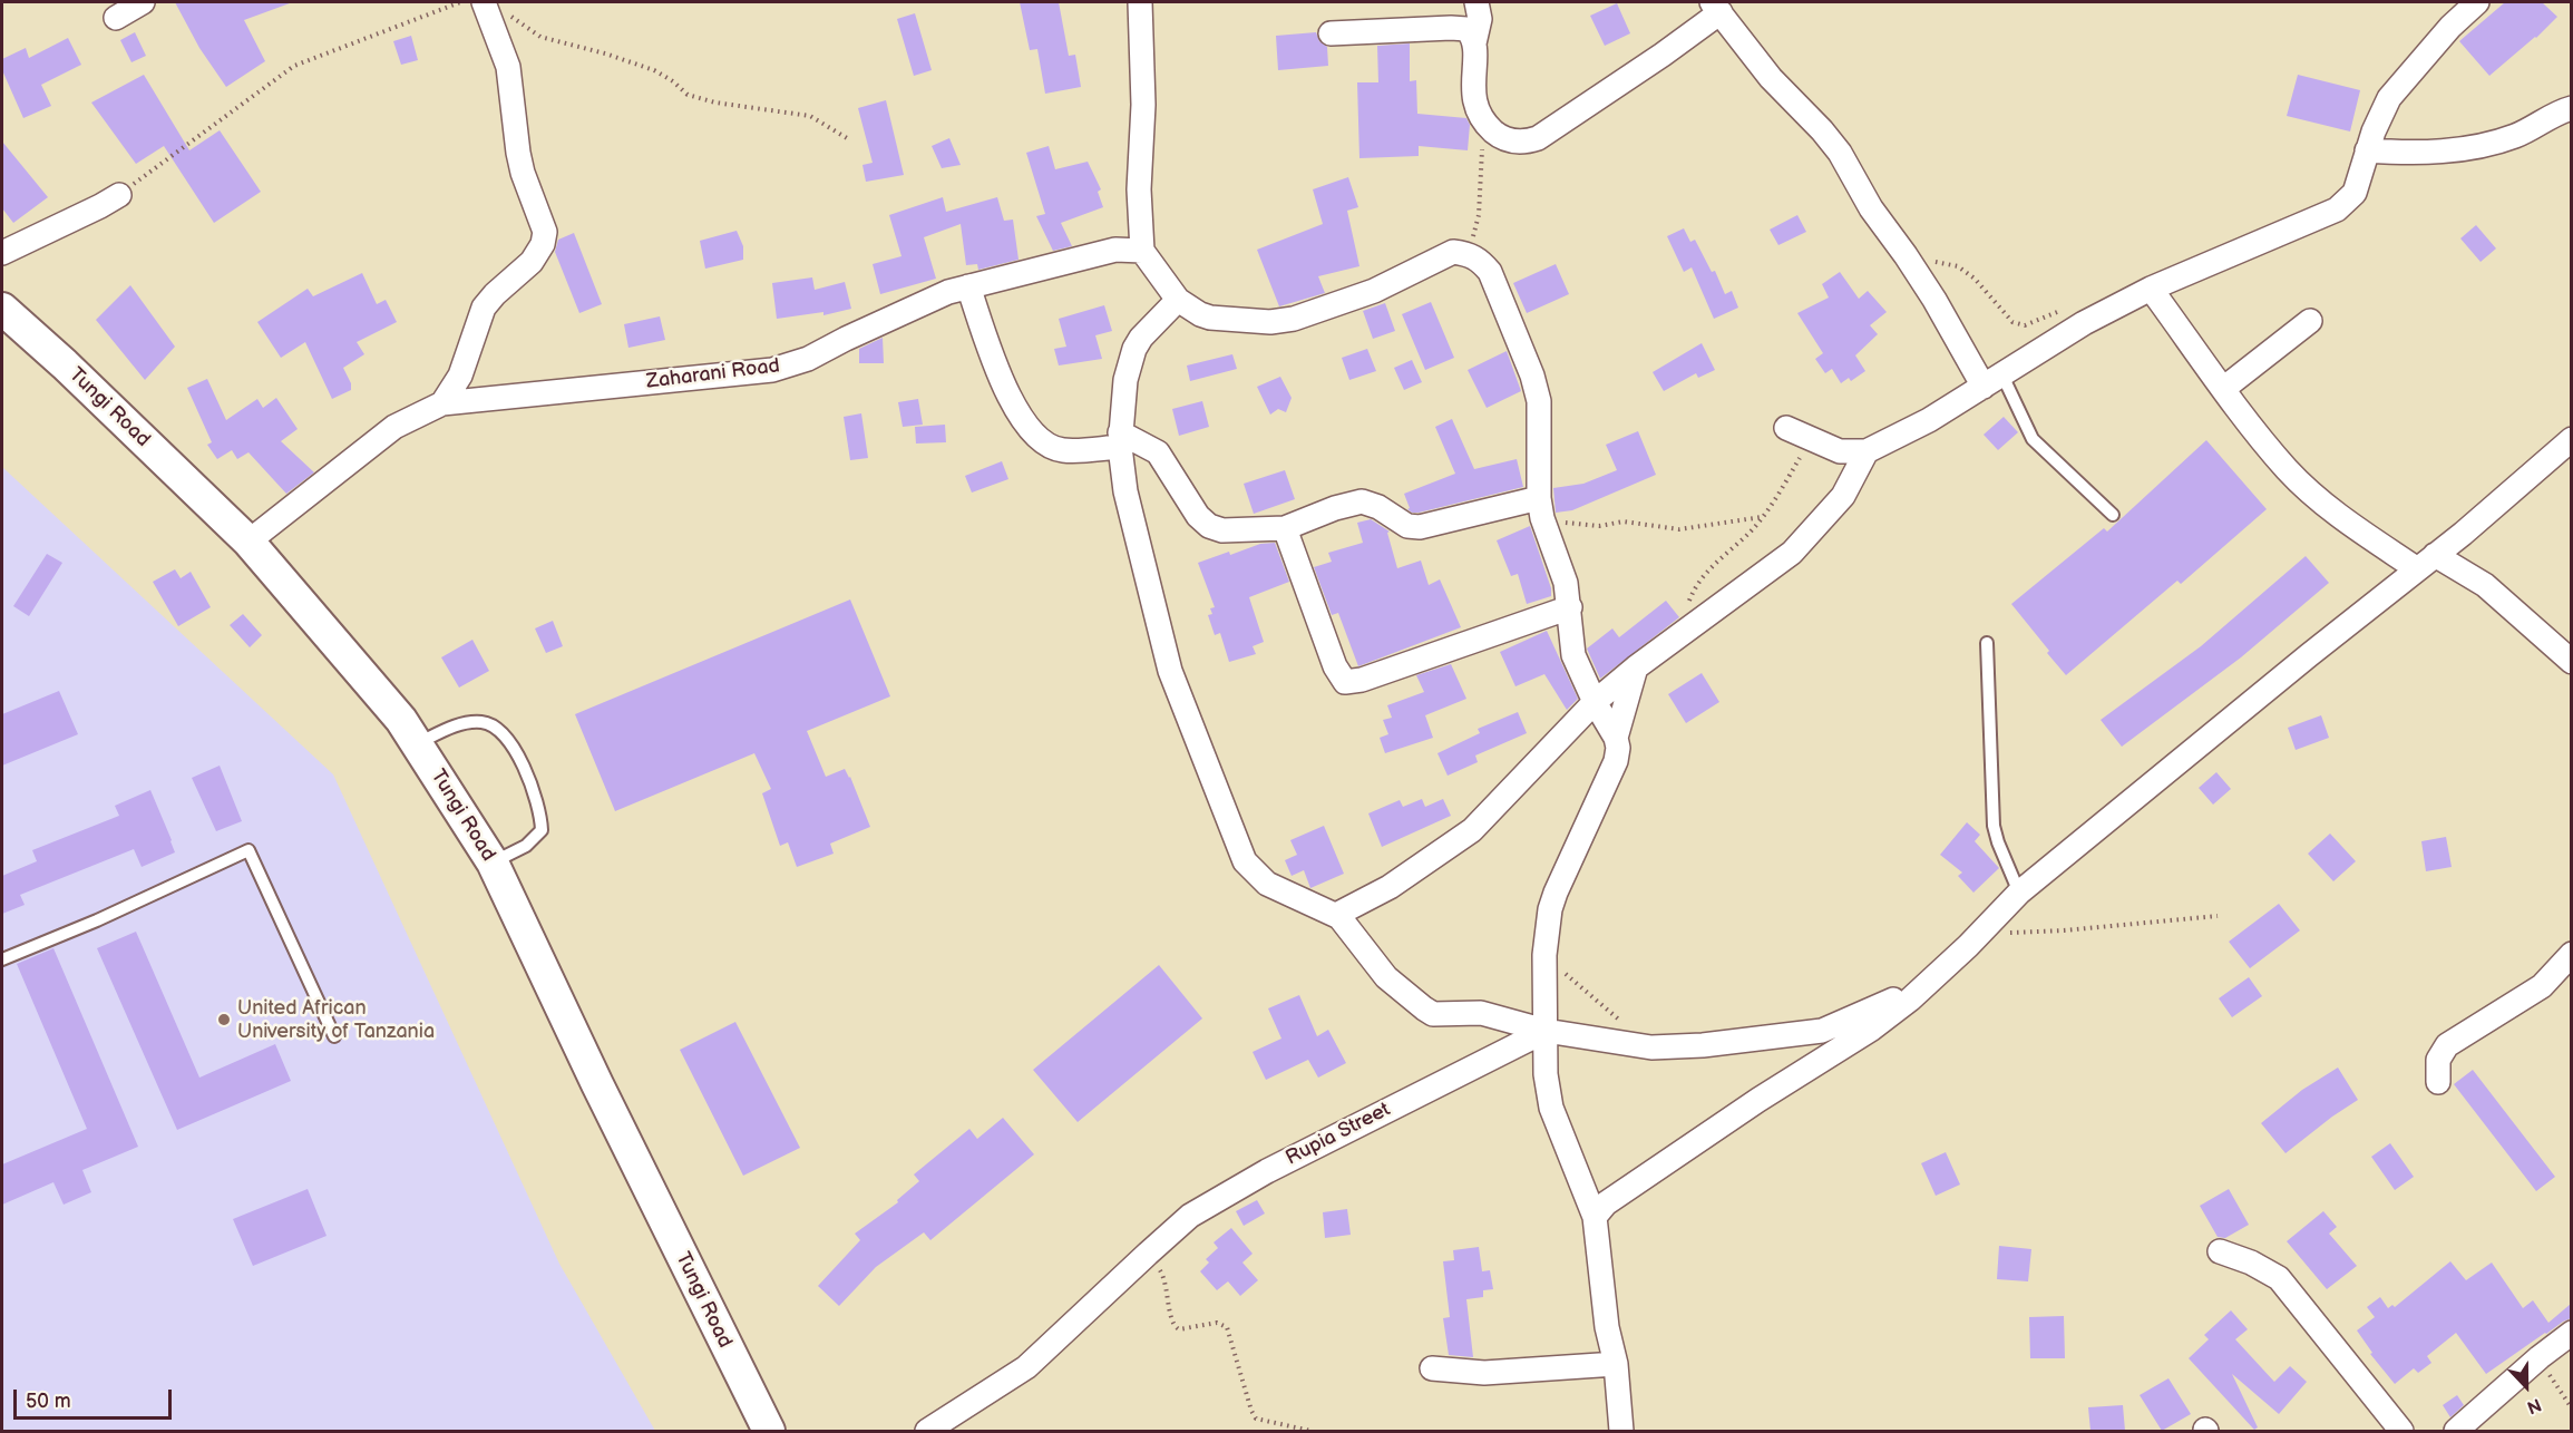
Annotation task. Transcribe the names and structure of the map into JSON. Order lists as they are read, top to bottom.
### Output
{
  "streets": {
    "main road": ["Tungi Road"],
    "street": ["Zaharani Road", "Rupia Street"]
  },
  "crossings": [
    ["Zaharani Road", "Tungi Road"]
  ],
  "places": ["United African University of Tanzania"],
  "scale_bar": "50 m",
  "north": "bottom"
}
